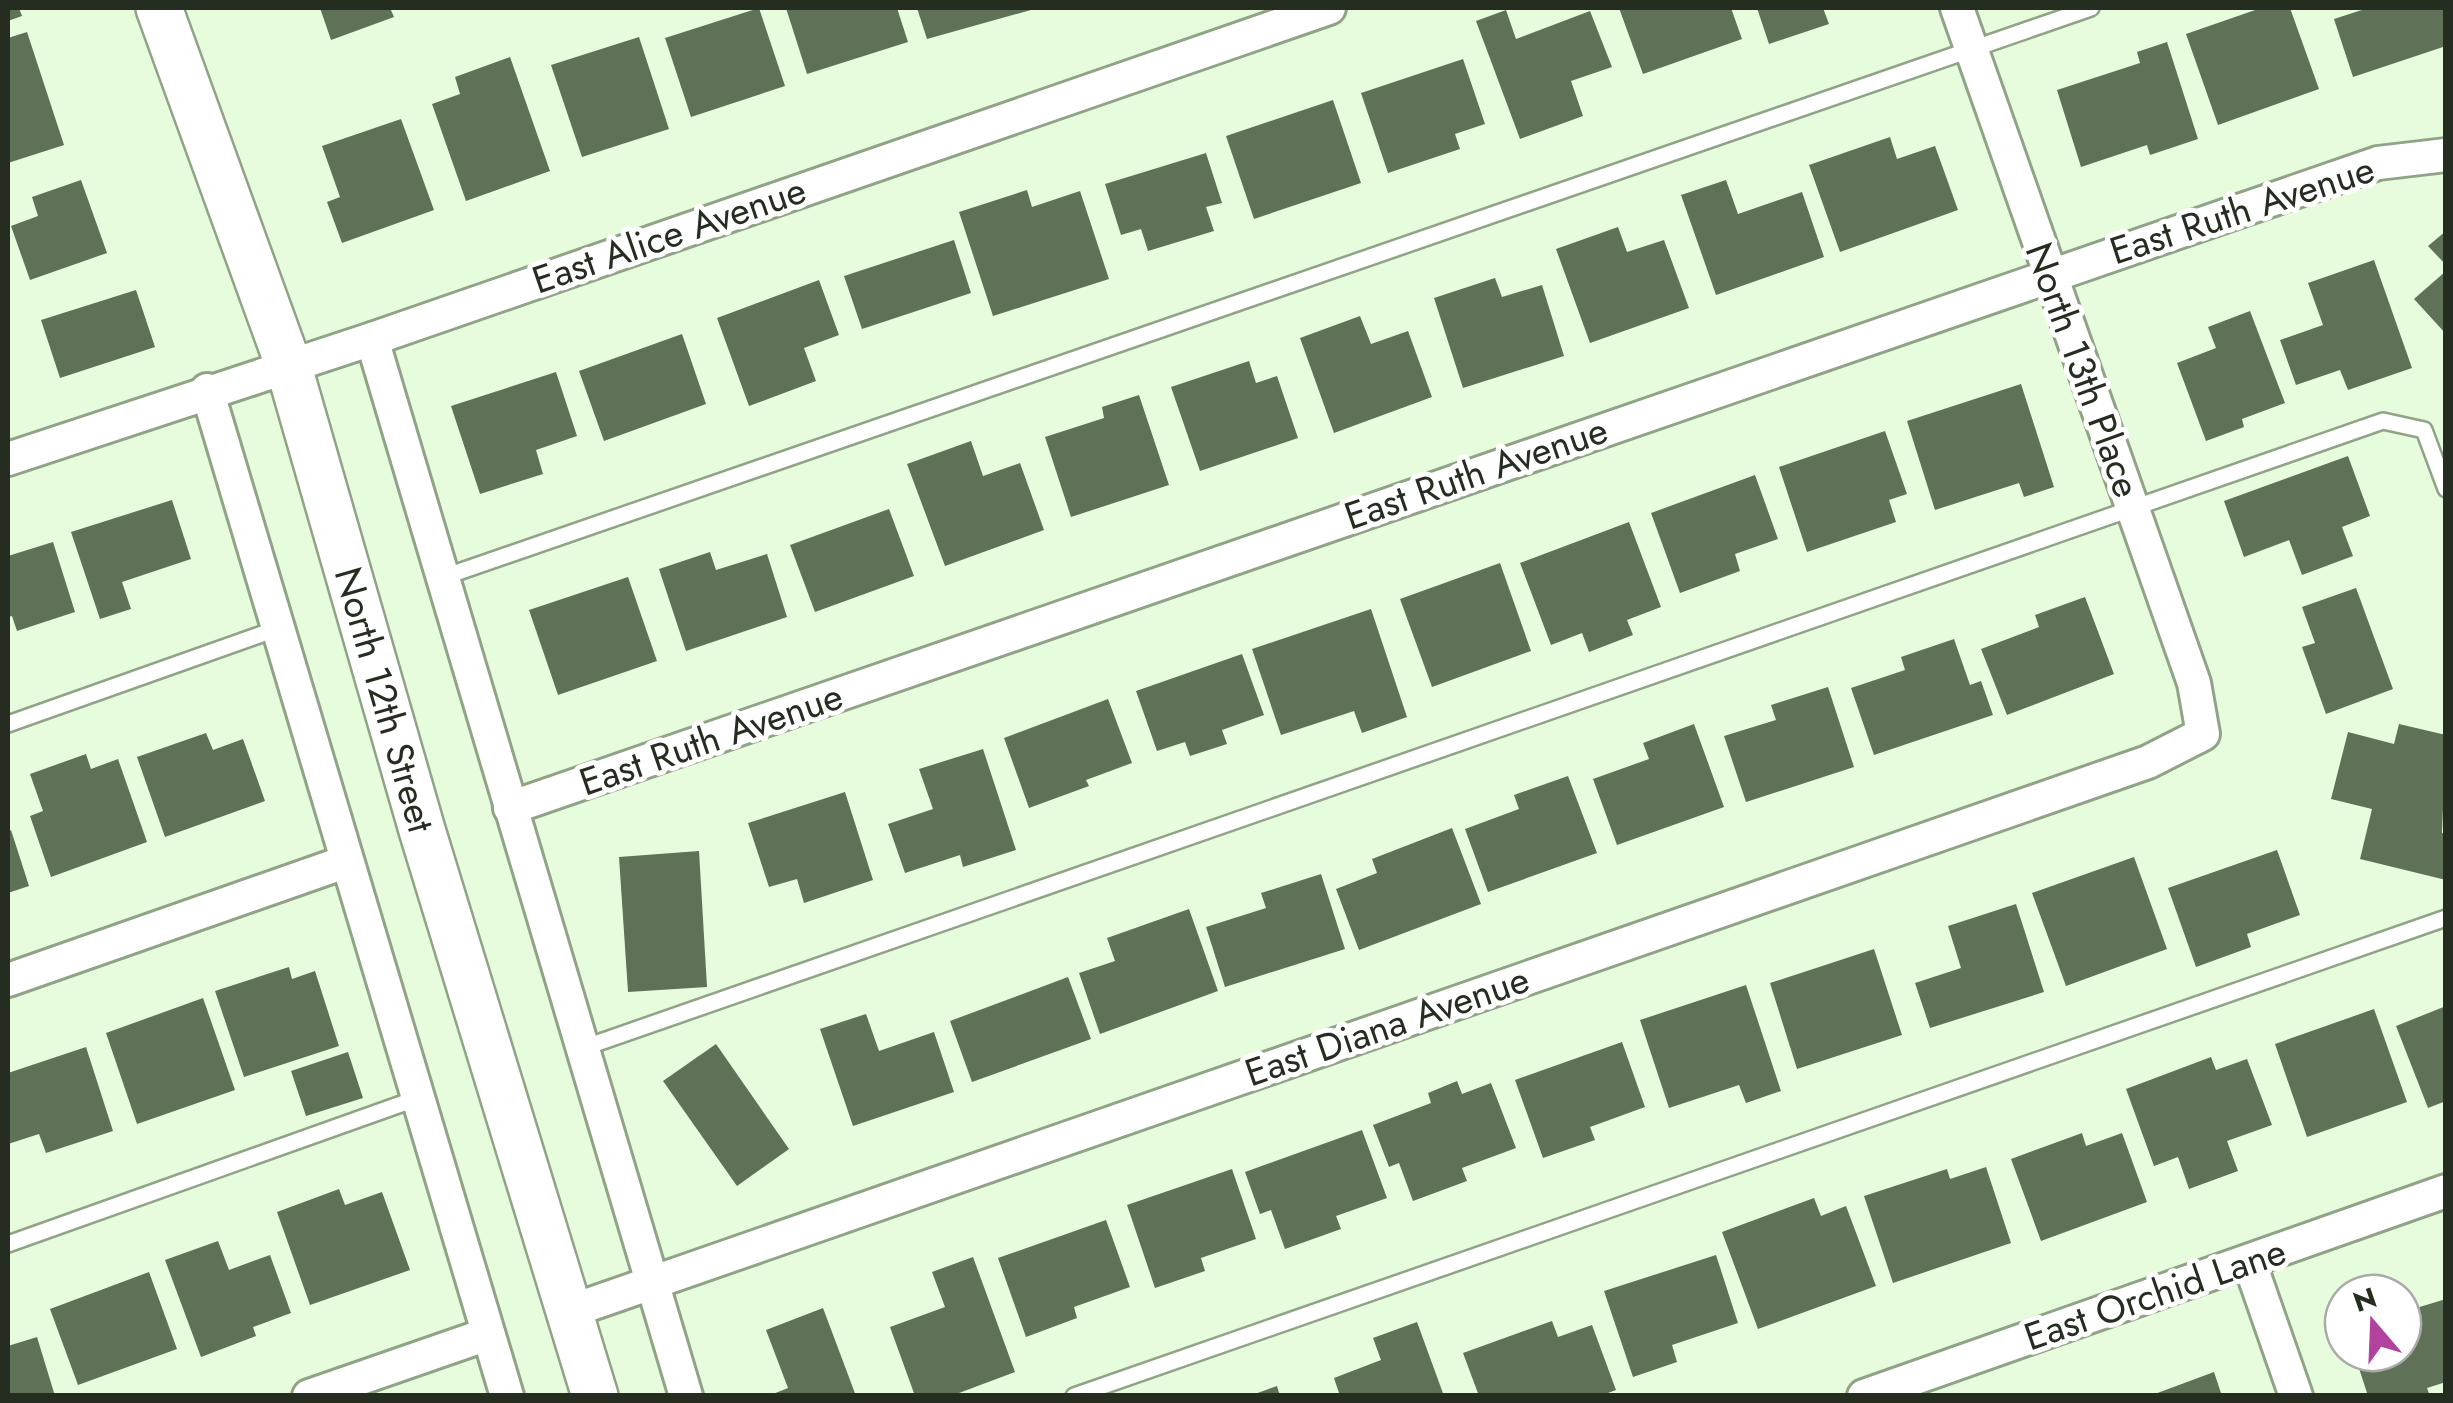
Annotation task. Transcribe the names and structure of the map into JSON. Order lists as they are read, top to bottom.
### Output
{
  "streets": {
    "street": [
      "East Ruth Avenue",
      "East Alice Avenue",
      "North 13th Place",
      "North 12th Street",
      "East Diana Avenue",
      "East Orchid Lane"
    ]
  },
  "crossings": [
    ["East Ruth Avenue", "North 13th Place"],
    ["East Alice Avenue", "North 12th Street"],
    ["North 13th Place", "East Diana Avenue"],
    ["North 12th Street", "East Diana Avenue"]
  ],
  "north": "top"
}
